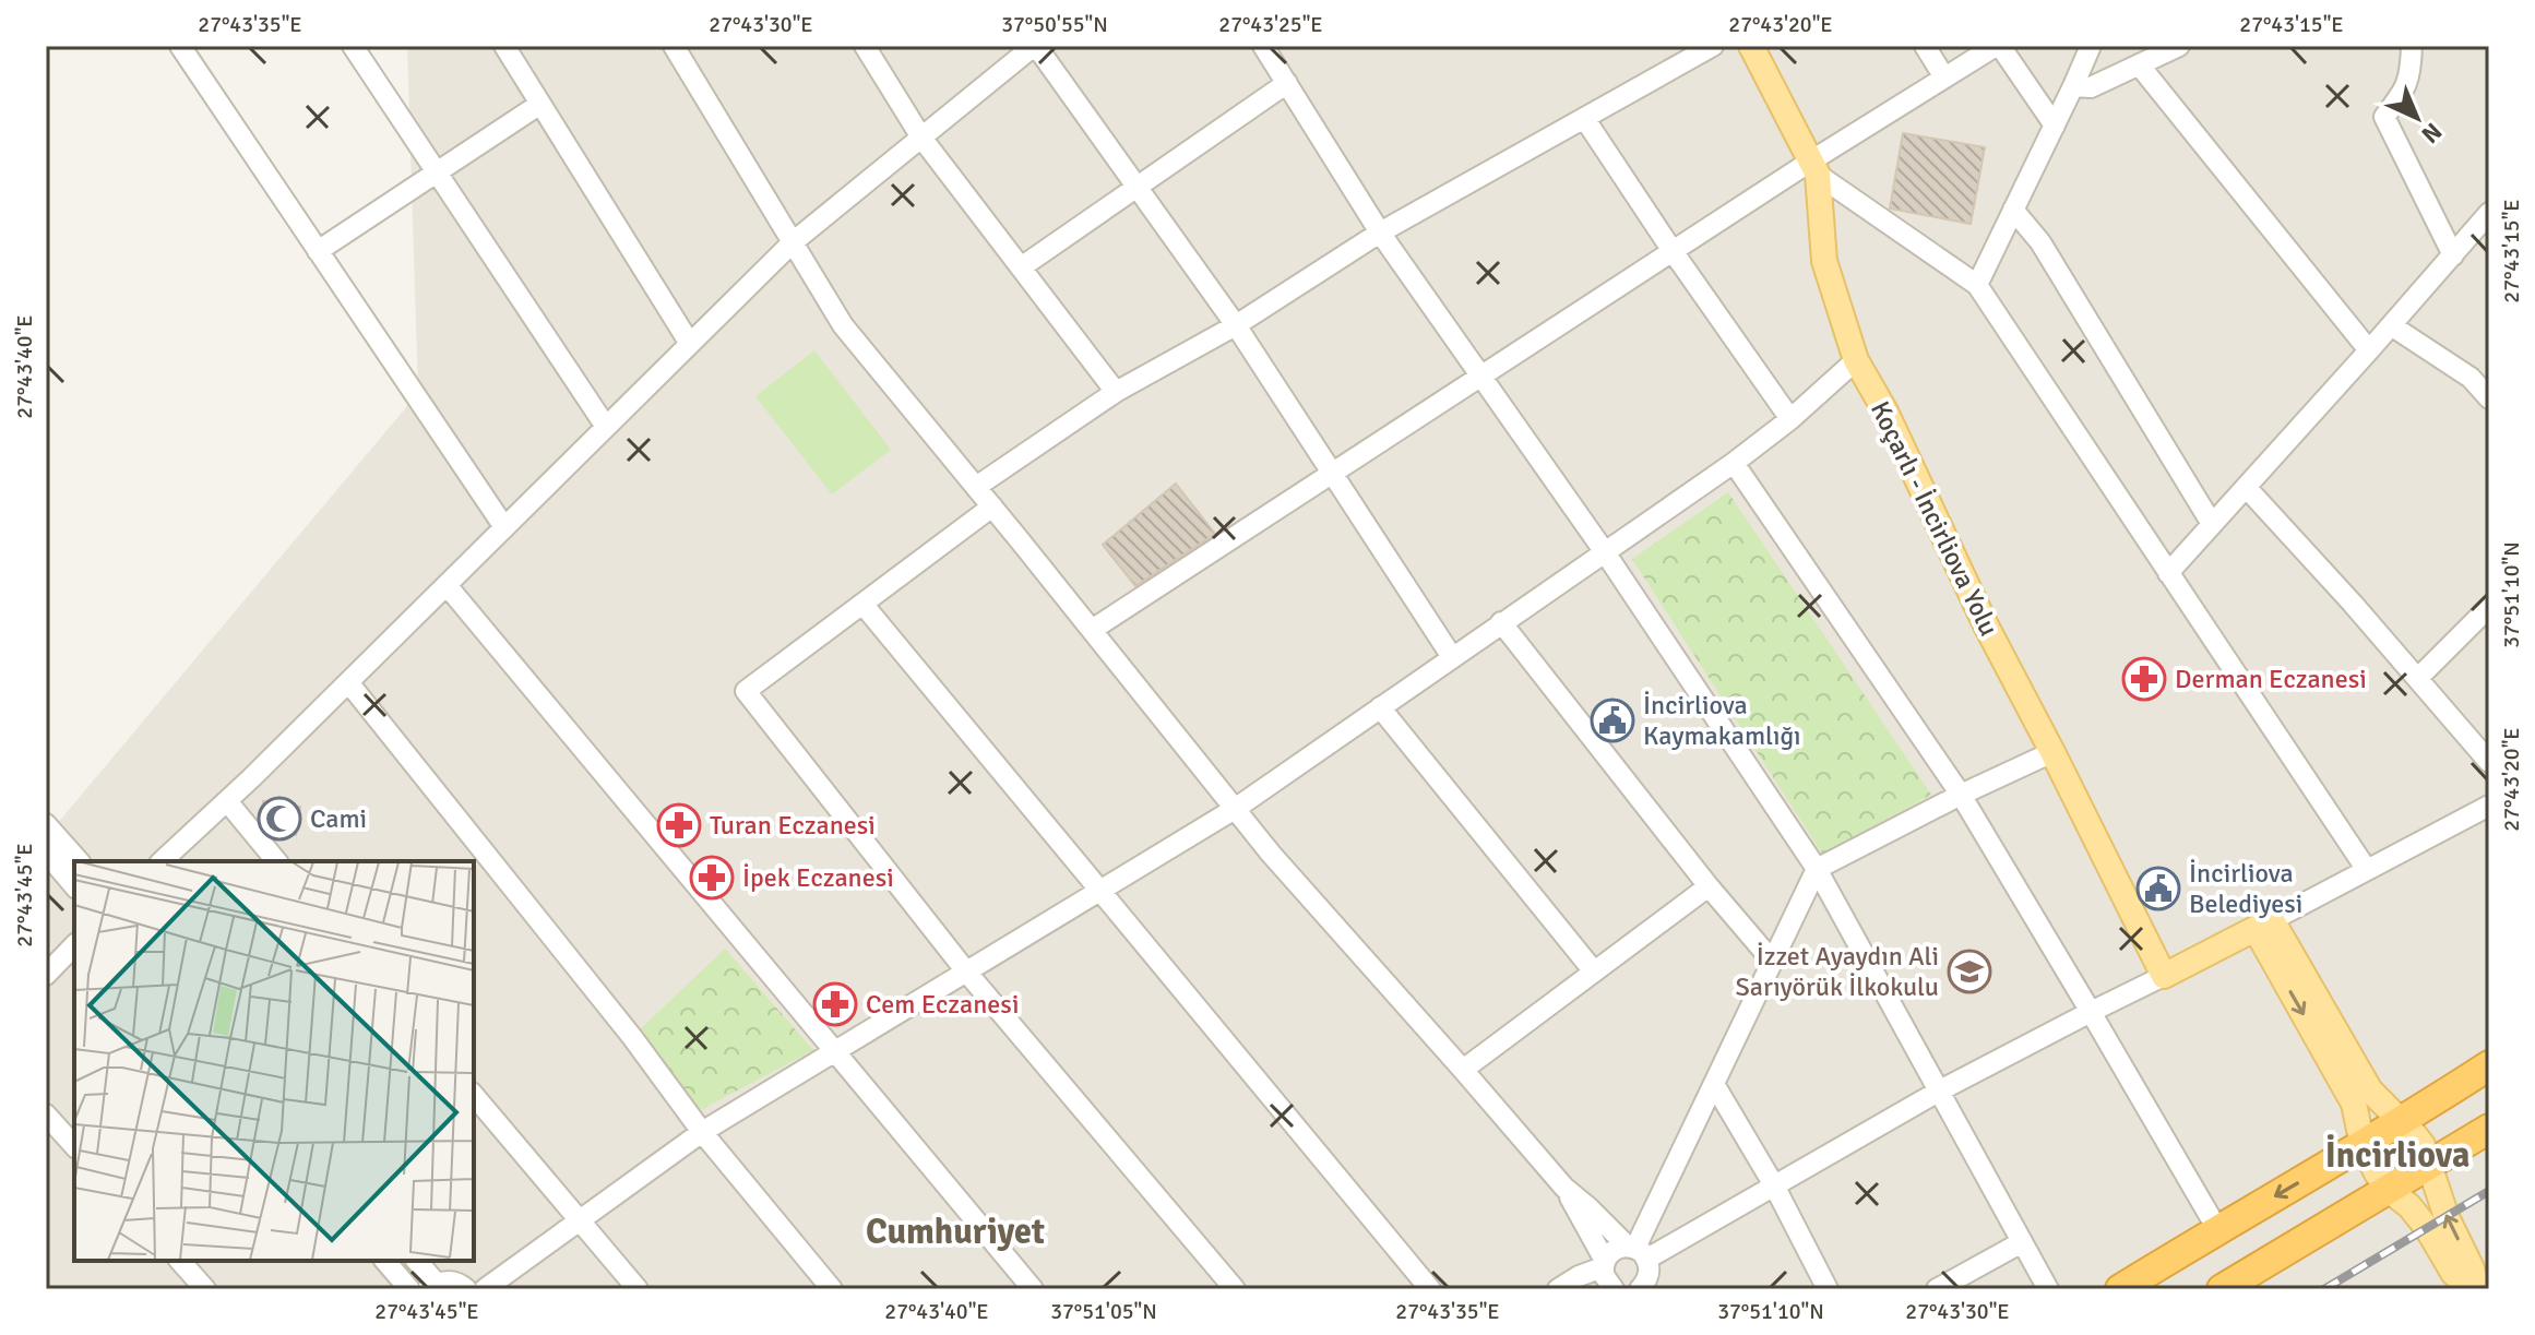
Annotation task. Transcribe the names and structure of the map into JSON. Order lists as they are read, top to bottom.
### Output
{
  "streets": {
    "main road": ["Koçarlı - İncirliova Yolu"]
  },
  "districts": ["İncirliova", "Cumhuriyet"],
  "places": {
    "pharmacy": [
      "Derman Eczanesi",
      "Turan Eczanesi",
      "İpek Eczanesi",
      "Cem Eczanesi"
    ],
    "public building": ["İncirliova Kaymakamlığı", "İncirliova Belediyesi"],
    "mosque": ["Cami"],
    "school or university": ["İzzet Ayaydın Ali Sarıyörük İlkokulu"]
  },
  "north": "bottom right",
  "coordinates": [
    "27°43'35\"E",
    "27°43'30\"E",
    "37°50'55\"N",
    "27°43'25\"E",
    "27°43'20\"E",
    "27°43'15\"E",
    "27°43'40\"E",
    "37°51'10\"N",
    "27°43'45\"E",
    "37°51'05\"N"
  ]
}
